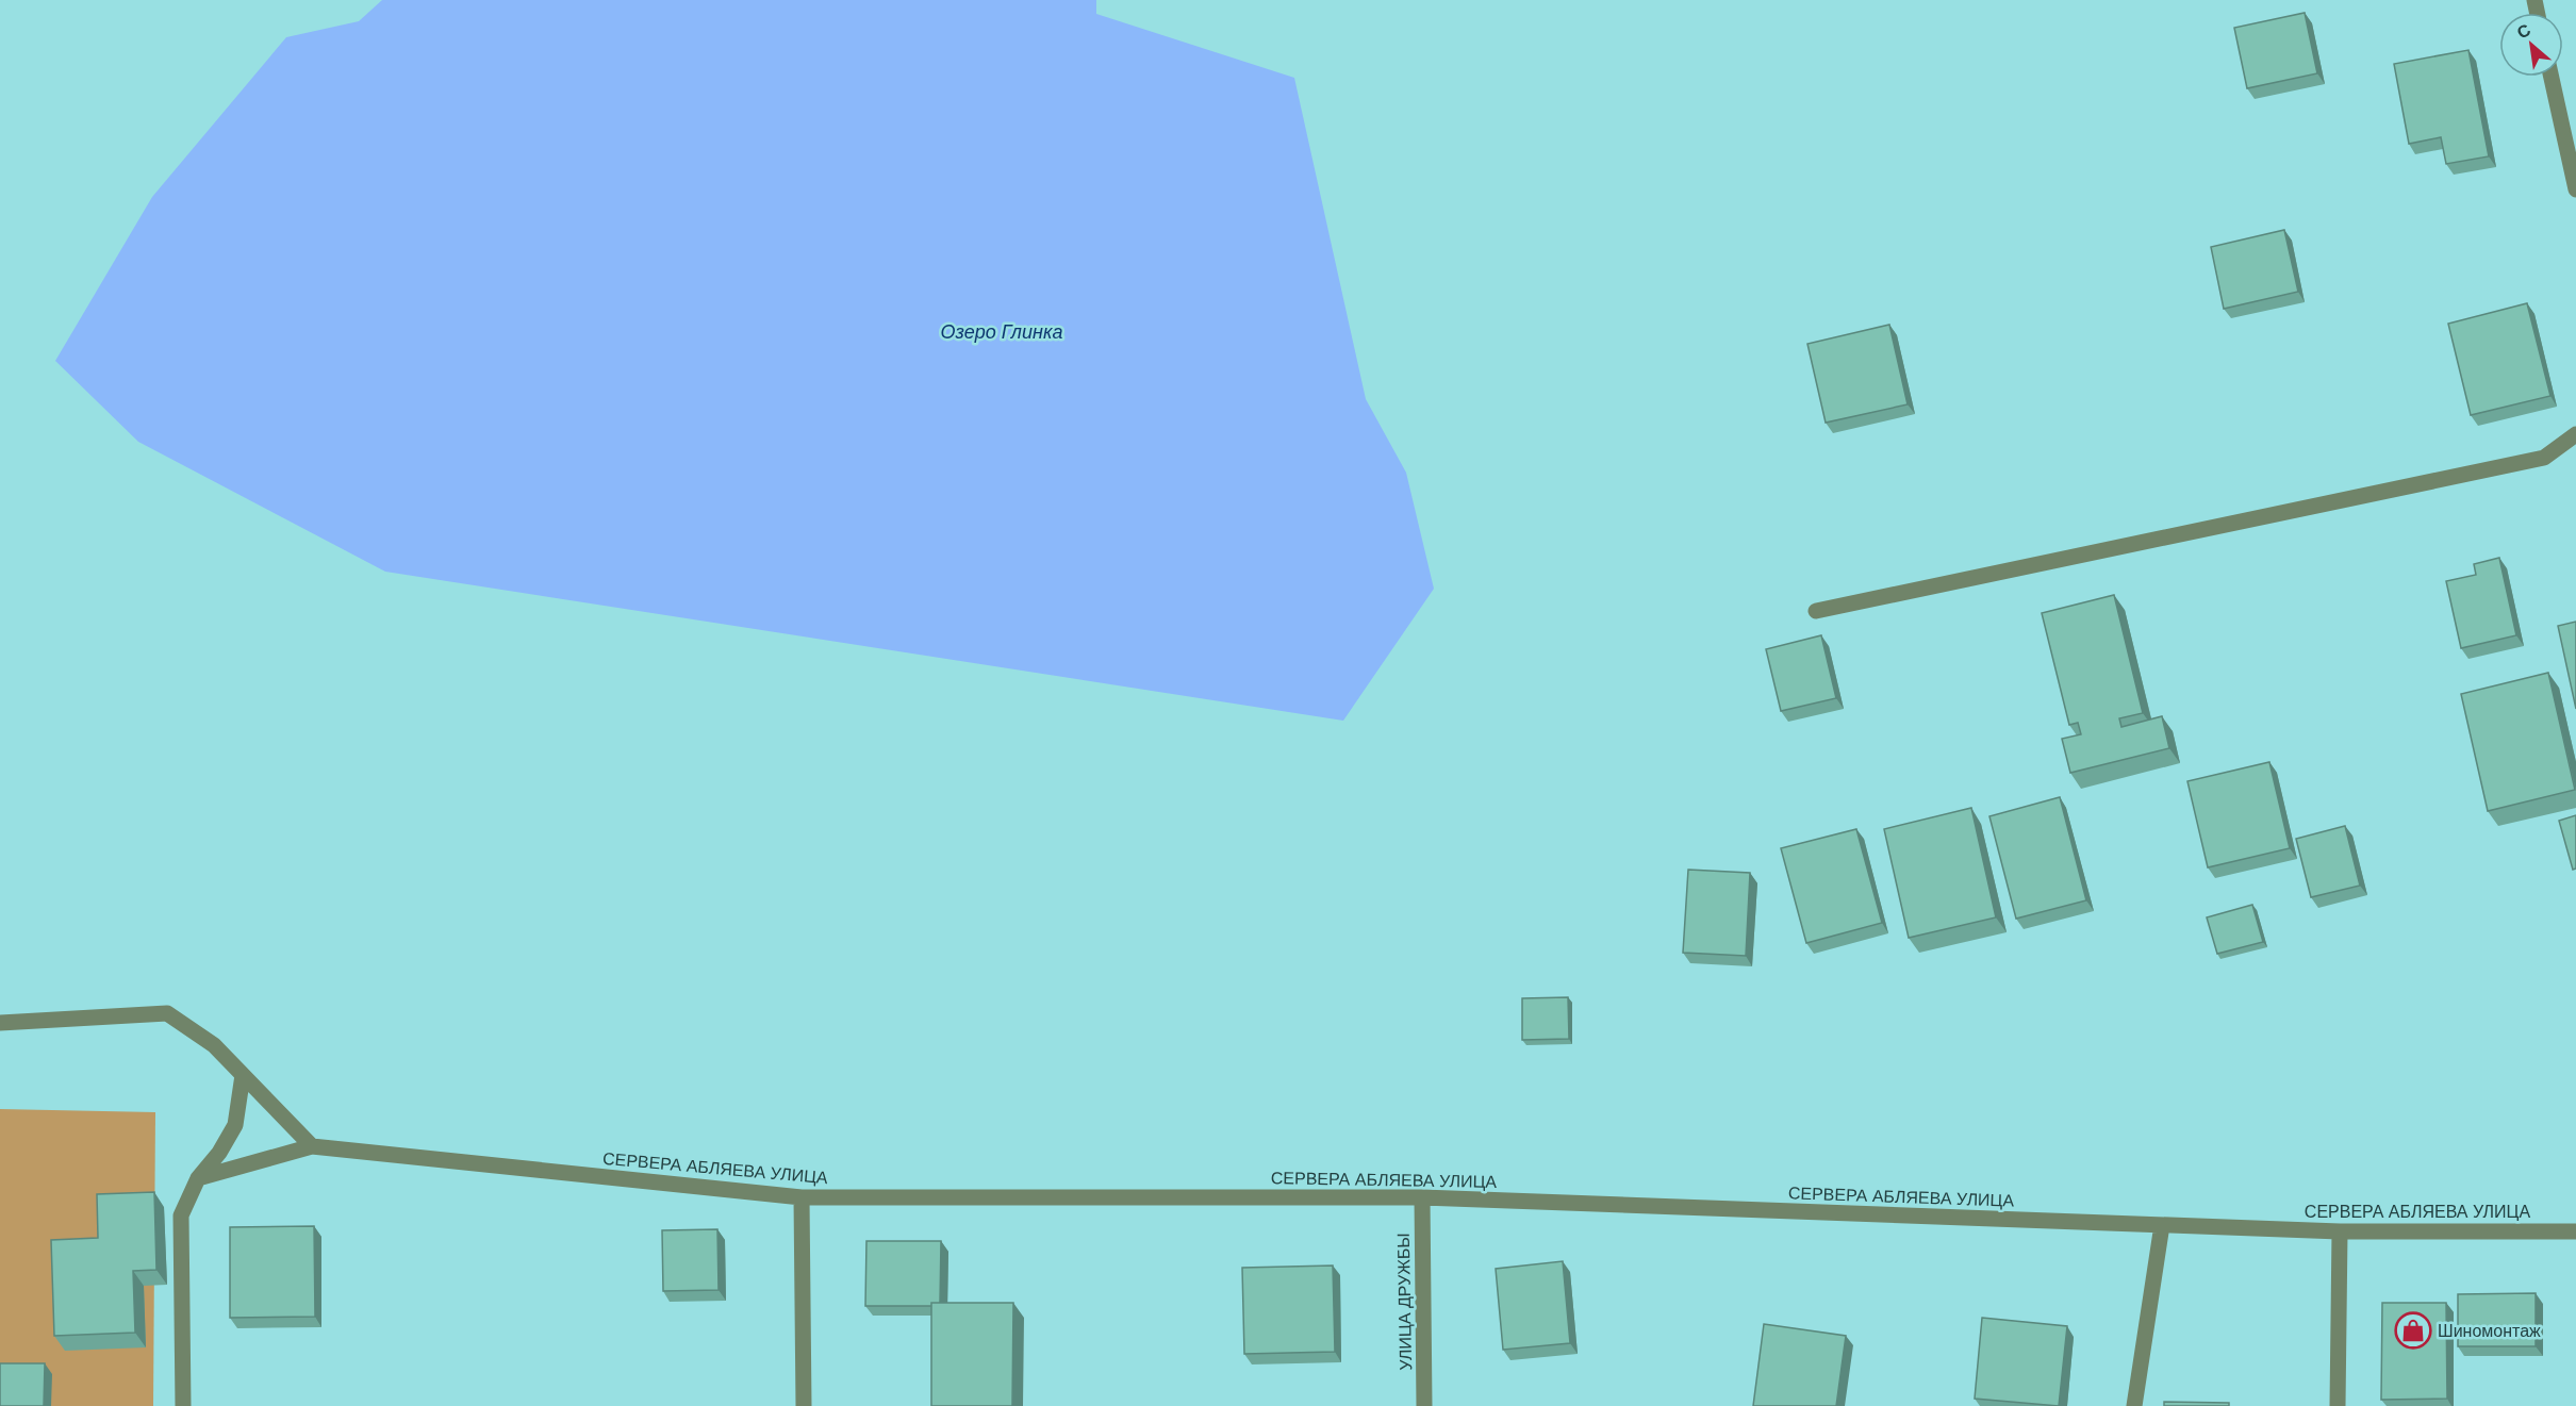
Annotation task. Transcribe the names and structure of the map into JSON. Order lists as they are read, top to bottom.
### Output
{
  "streets": {
    "street": ["СЕРВЕРА АБЛЯЕВА УЛИЦА", "УЛИЦА ДРУЖБЫ"]
  },
  "crossings": [
    ["СЕРВЕРА АБЛЯЕВА УЛИЦА", "УЛИЦА ДРУЖБЫ"]
  ],
  "water": ["Озеро Глинка"],
  "places": {
    "shop": ["Шиномонтаж"]
  },
  "north": "top left"
}
